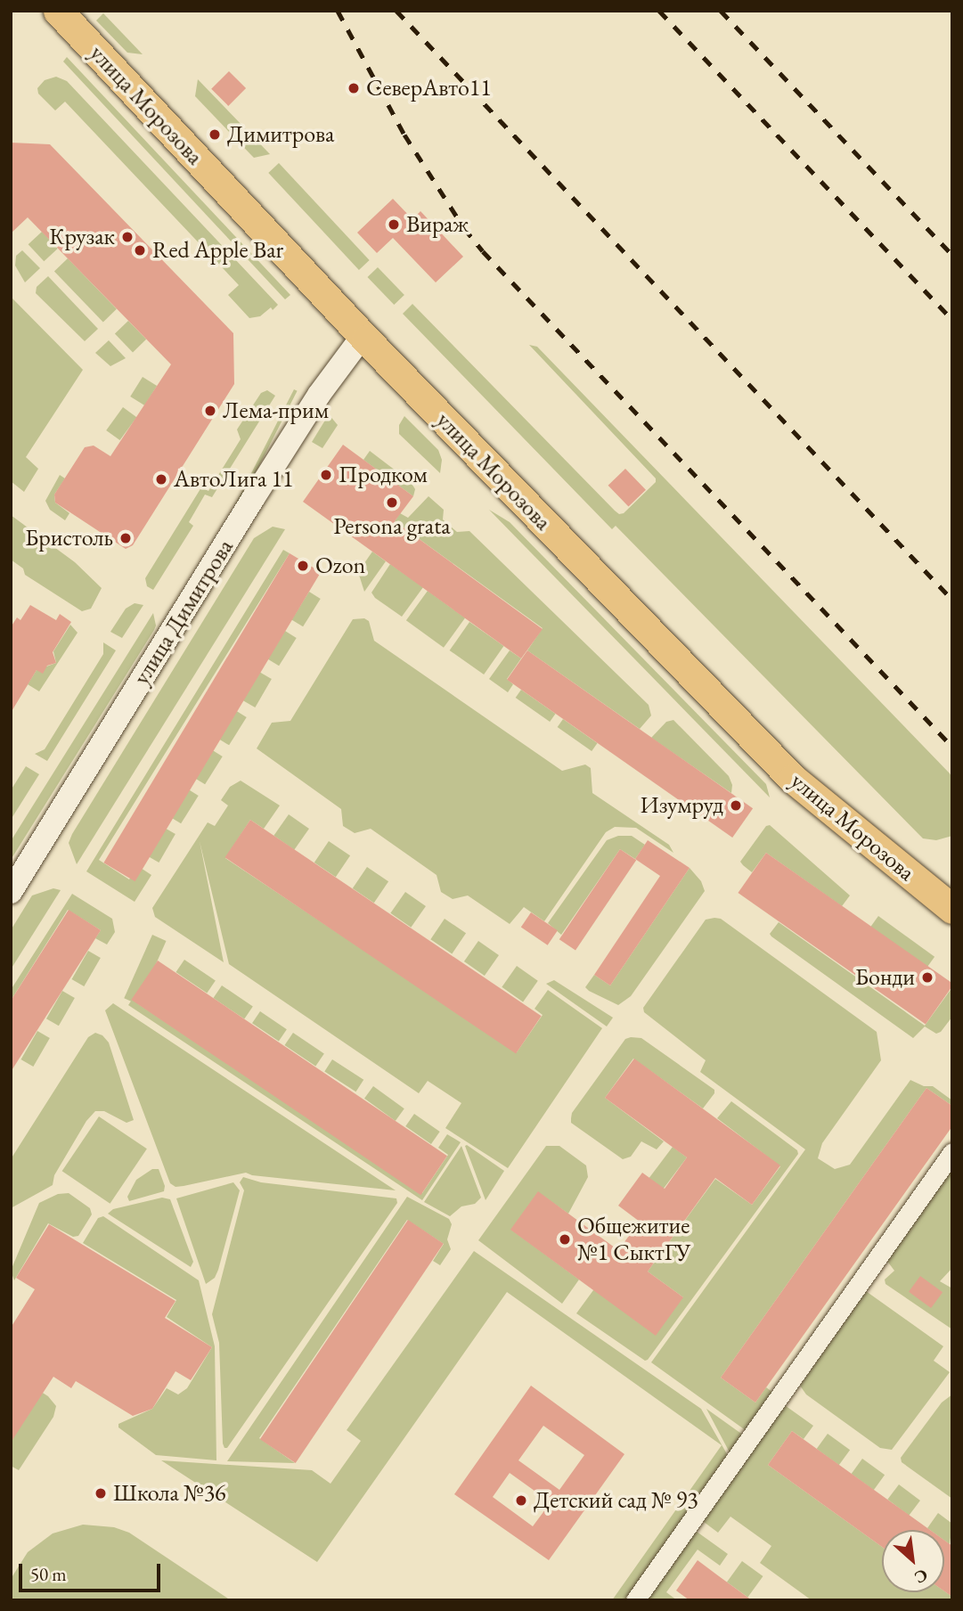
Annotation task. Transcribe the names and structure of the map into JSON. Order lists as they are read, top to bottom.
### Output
{
  "streets": {
    "main road": ["улица Морозова"],
    "street": ["улица Димитрова"]
  },
  "crossings": [
    ["улица Морозова", "улица Димитрова"]
  ],
  "places": [
    "СеверАвто11",
    "Димитрова",
    "Вираж",
    "Крузак",
    "Red Apple Bar",
    "Лема-прим",
    "Продком",
    "АвтоЛига 11",
    "Persona grata",
    "Бристоль",
    "Ozon",
    "Изумруд",
    "Бонди",
    "Общежитие №1 СыктГУ",
    "Школа №36",
    "Детский сад № 93"
  ],
  "scale_bar": "50 m",
  "north": "bottom right"
}
